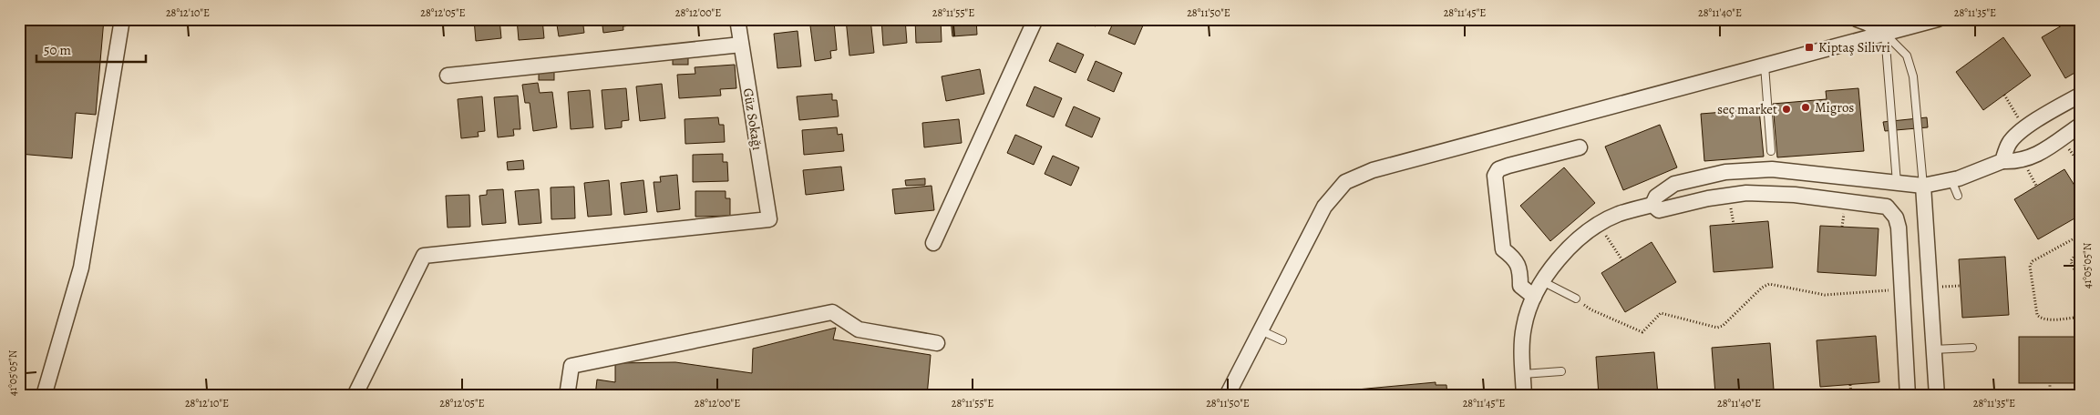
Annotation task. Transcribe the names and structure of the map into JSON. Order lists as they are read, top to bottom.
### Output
{
  "streets": {
    "street": ["Güz Sokağı"]
  },
  "places": {
    "transit": ["Kiptaş Silivri"],
    "other": ["Migros", "seç market"]
  },
  "scale_bar": "50 m",
  "coordinates": [
    "28°12'10\"E",
    "28°12'05\"E",
    "28°12'00\"E",
    "28°11'55\"E",
    "28°11'50\"E",
    "28°11'45\"E",
    "28°11'40\"E",
    "28°11'35\"E",
    "41°05'05\"N"
  ]
}
